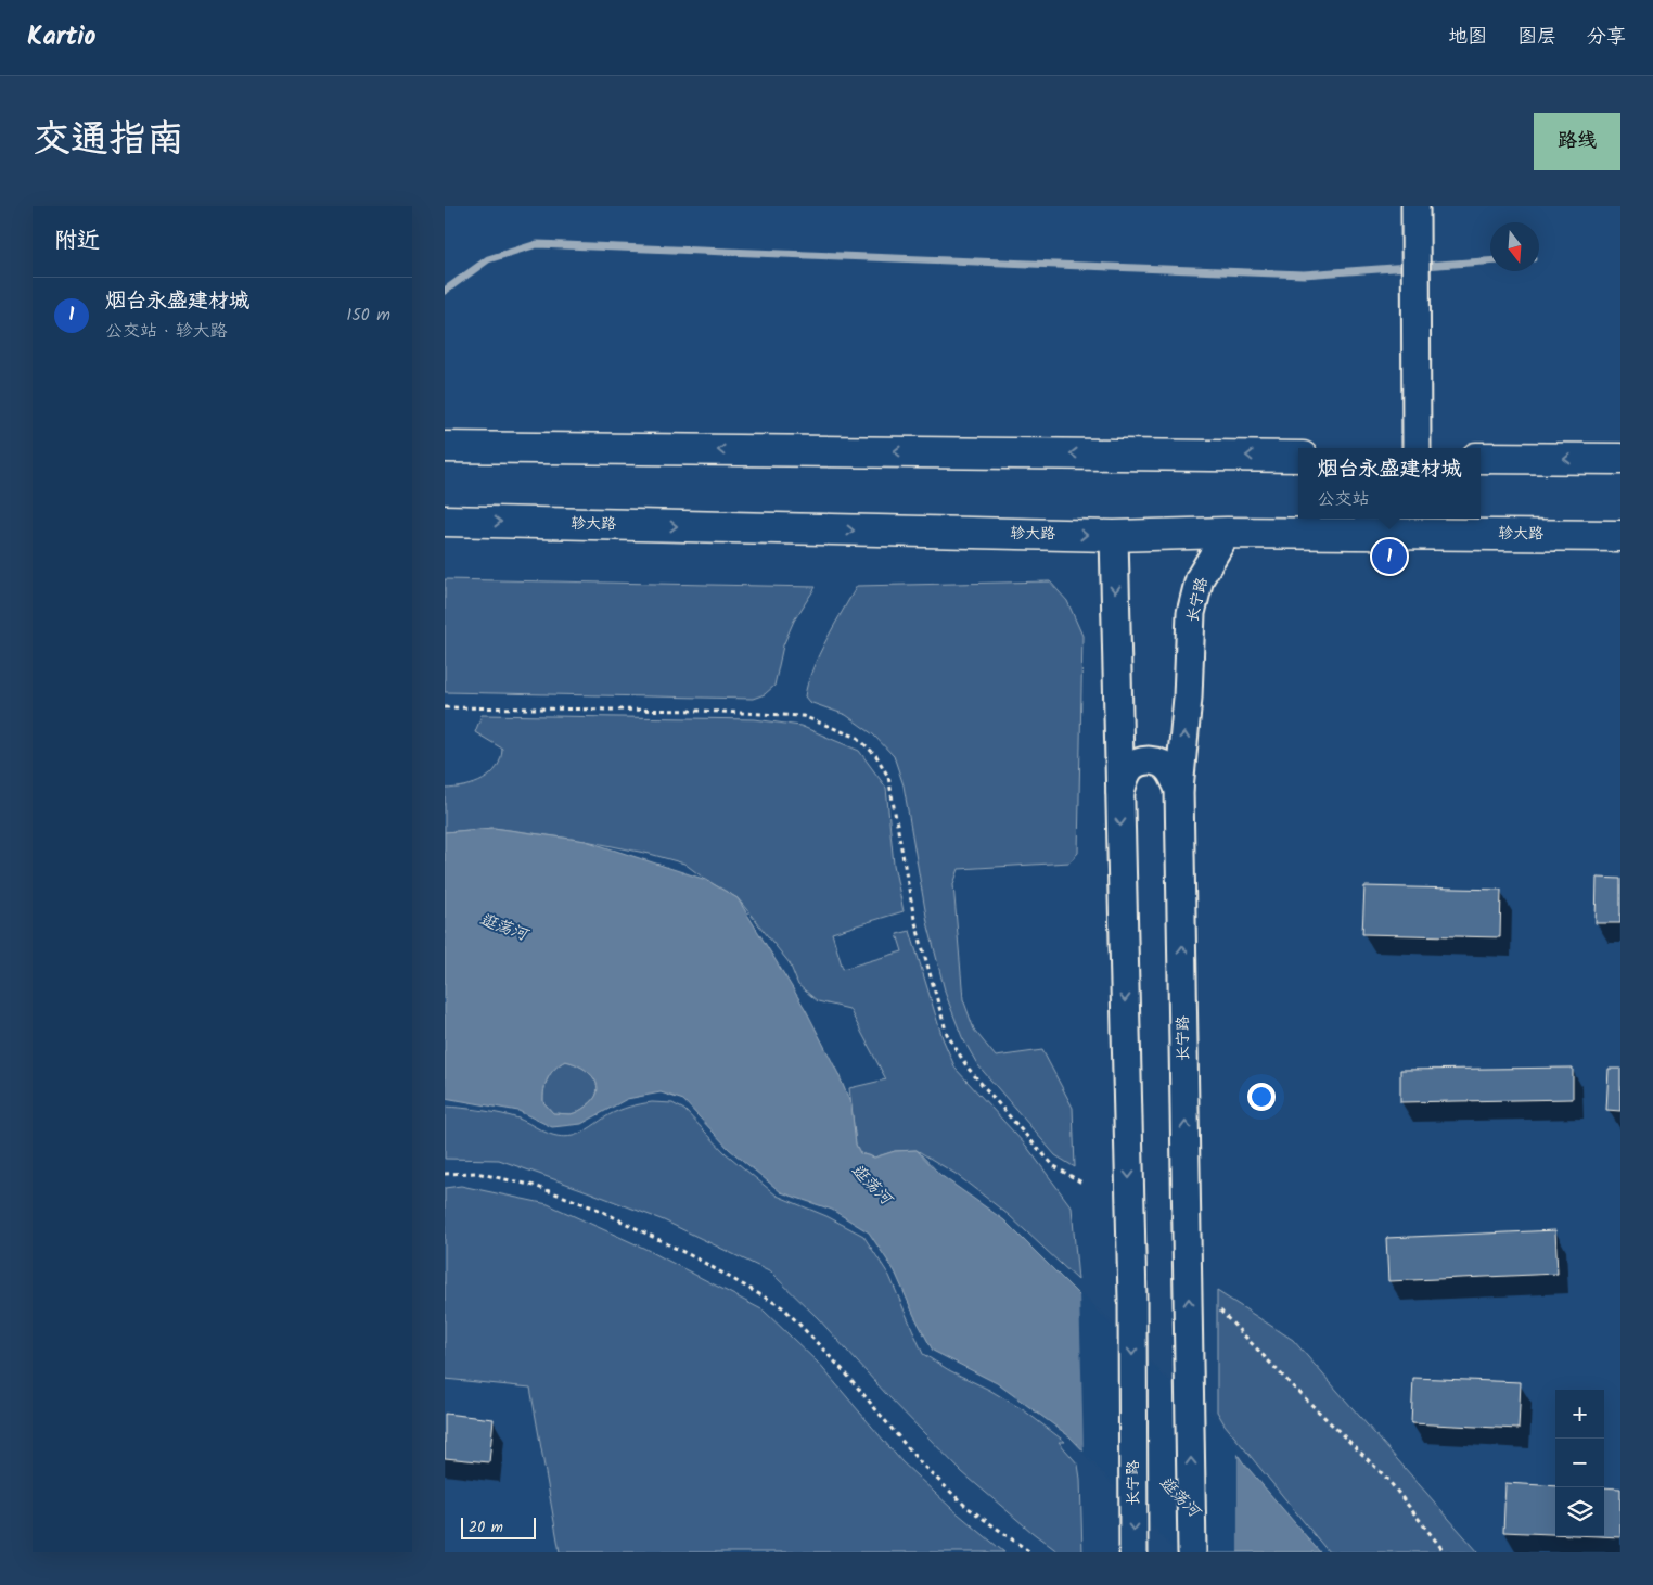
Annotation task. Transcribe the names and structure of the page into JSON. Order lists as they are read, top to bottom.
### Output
{
  "streets": {
    "highway": ["轸大路"],
    "street": ["长宁路"]
  },
  "crossings": [
    ["轸大路", "长宁路"]
  ],
  "water": ["逛荡河"],
  "scale_bar": "20 m",
  "north": "bottom",
  "page": {
    "header": "Kartio",
    "nav": ["地图", "图层", "分享"],
    "title": "交通指南",
    "buttons": "路线",
    "heading": "附近",
    "list": [
      {
        "mark": "1",
        "name": "烟台永盛建材城",
        "note": "公交站 · 轸大路",
        "value": "150 m"
      }
    ],
    "popup": ["烟台永盛建材城", "公交站"],
    "pins": "1",
    "map_buttons": ["+", "−"],
    "scale": "20 m"
  }
}
